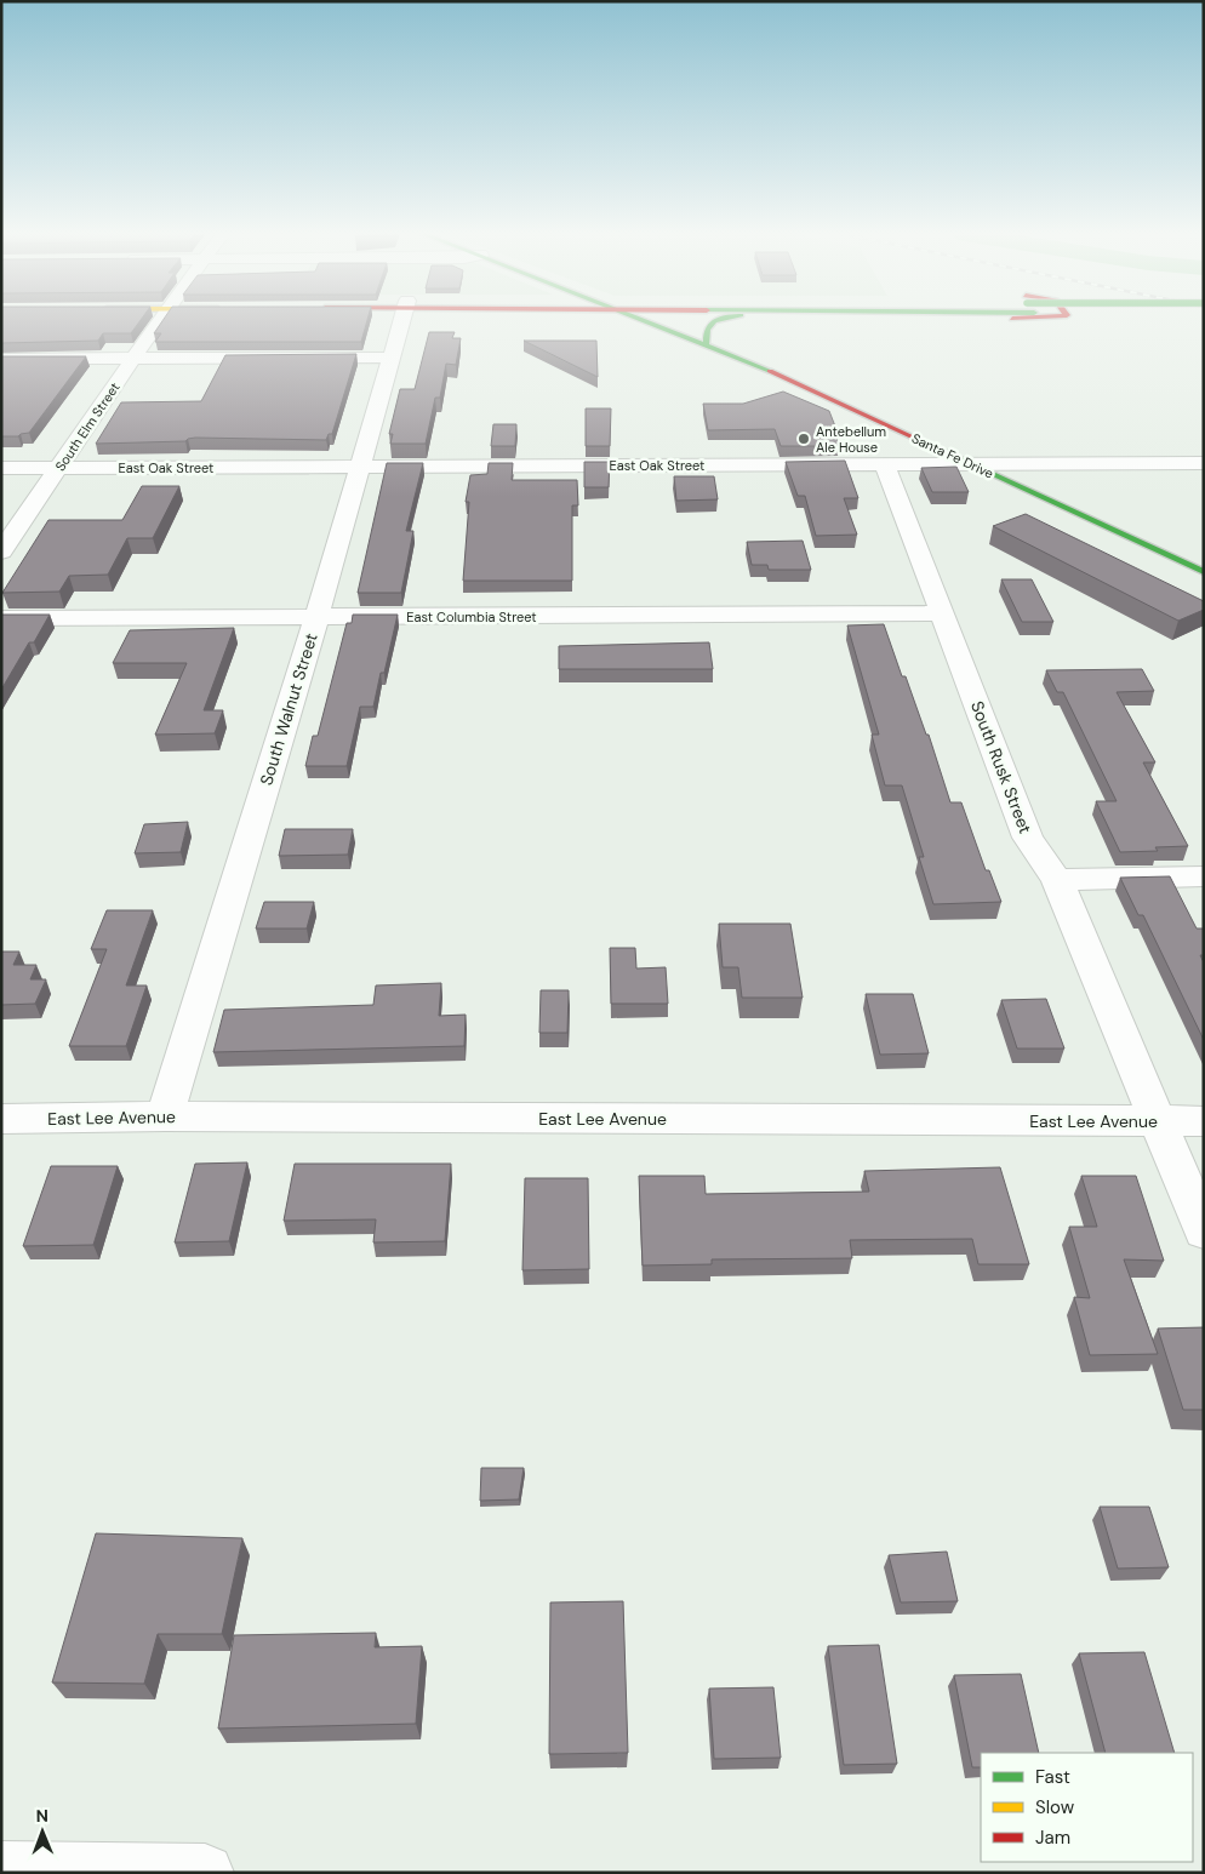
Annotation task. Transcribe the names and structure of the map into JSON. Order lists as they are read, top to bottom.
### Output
{
  "streets": {
    "main road": ["Santa Fe Drive"],
    "street": [
      "South Elm Street",
      "East Oak Street",
      "East Columbia Street",
      "South Walnut Street",
      "South Rusk Street",
      "East Lee Avenue"
    ]
  },
  "crossings": [
    ["South Elm Street", "East Oak Street"],
    ["Santa Fe Drive", "East Oak Street"],
    ["East Oak Street", "South Walnut Street"],
    ["East Oak Street", "South Rusk Street"],
    ["East Columbia Street", "South Walnut Street"],
    ["East Columbia Street", "South Rusk Street"],
    ["South Walnut Street", "East Lee Avenue"],
    ["South Rusk Street", "East Lee Avenue"]
  ],
  "places": ["Antebellum Ale House"],
  "legend": ["Fast", "Slow", "Jam"],
  "north": "top"
}
